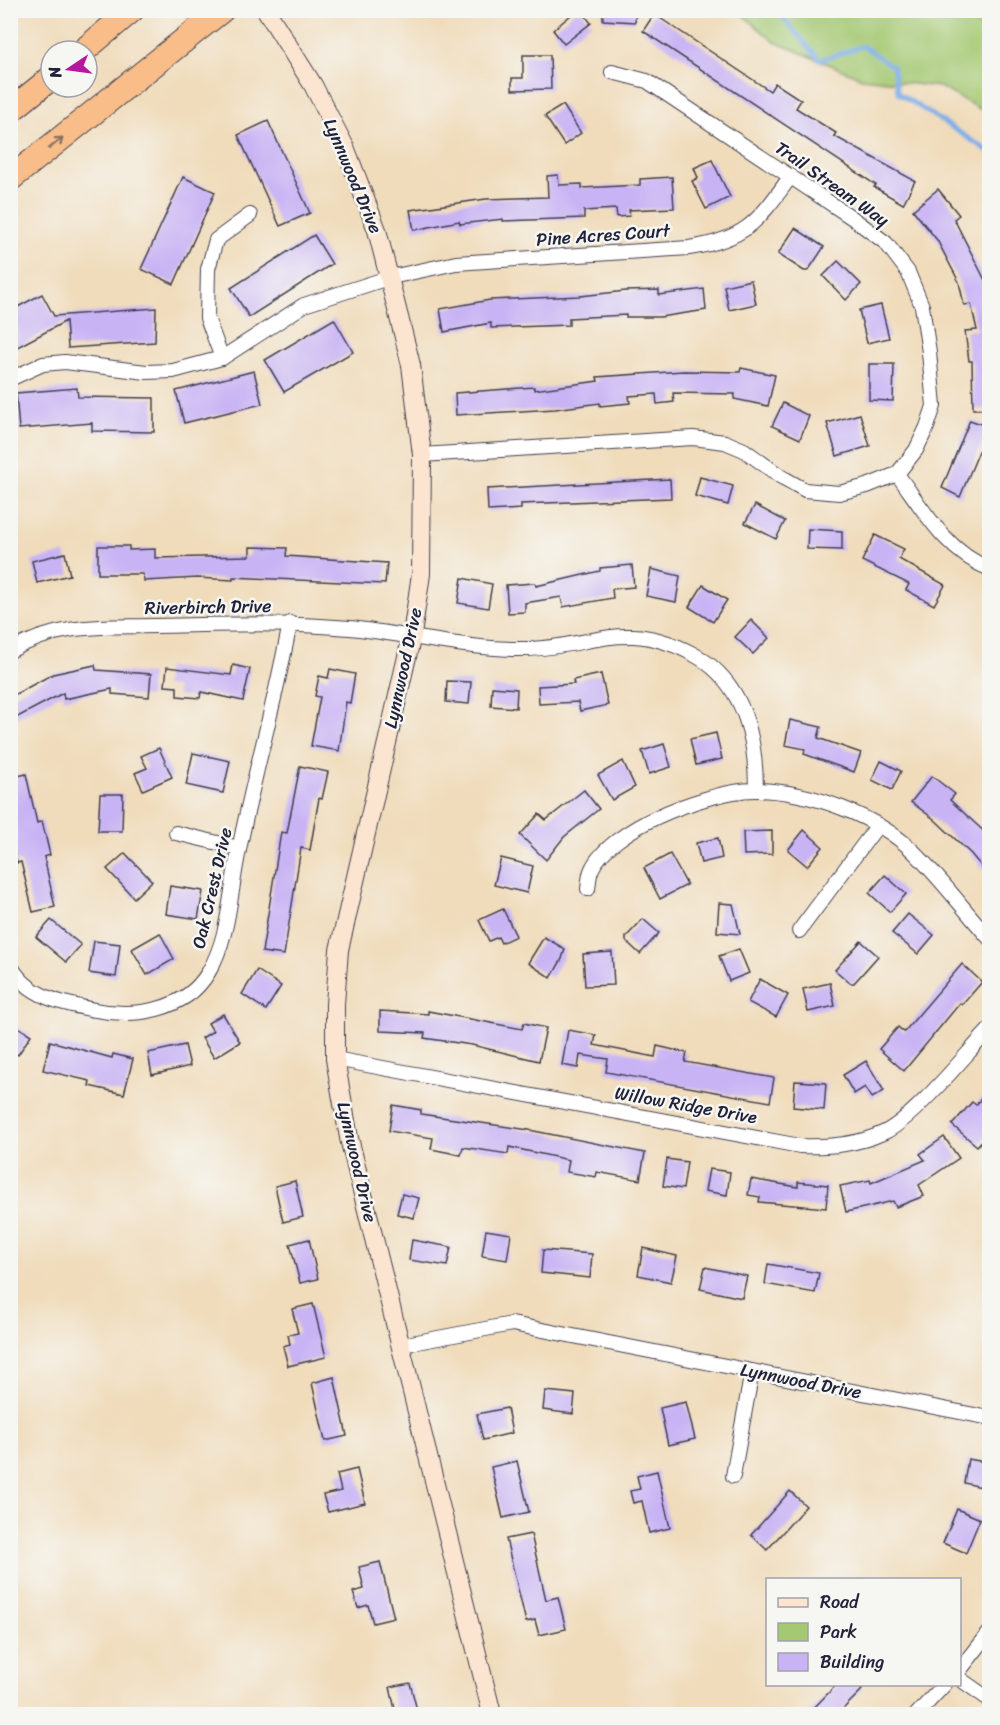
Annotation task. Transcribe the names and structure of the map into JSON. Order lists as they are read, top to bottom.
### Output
{
  "streets": {
    "street": [
      "Lynnwood Drive",
      "Trail Stream Way",
      "Pine Acres Court",
      "Riverbirch Drive",
      "Oak Crest Drive",
      "Willow Ridge Drive"
    ]
  },
  "crossings": [
    ["Lynnwood Drive", "Trail Stream Way"],
    ["Lynnwood Drive", "Pine Acres Court"],
    ["Lynnwood Drive", "Riverbirch Drive"],
    ["Lynnwood Drive", "Willow Ridge Drive"],
    ["Trail Stream Way", "Pine Acres Court"],
    ["Riverbirch Drive", "Oak Crest Drive"]
  ],
  "legend": ["Road", "Park", "Building"],
  "north": "left"
}
